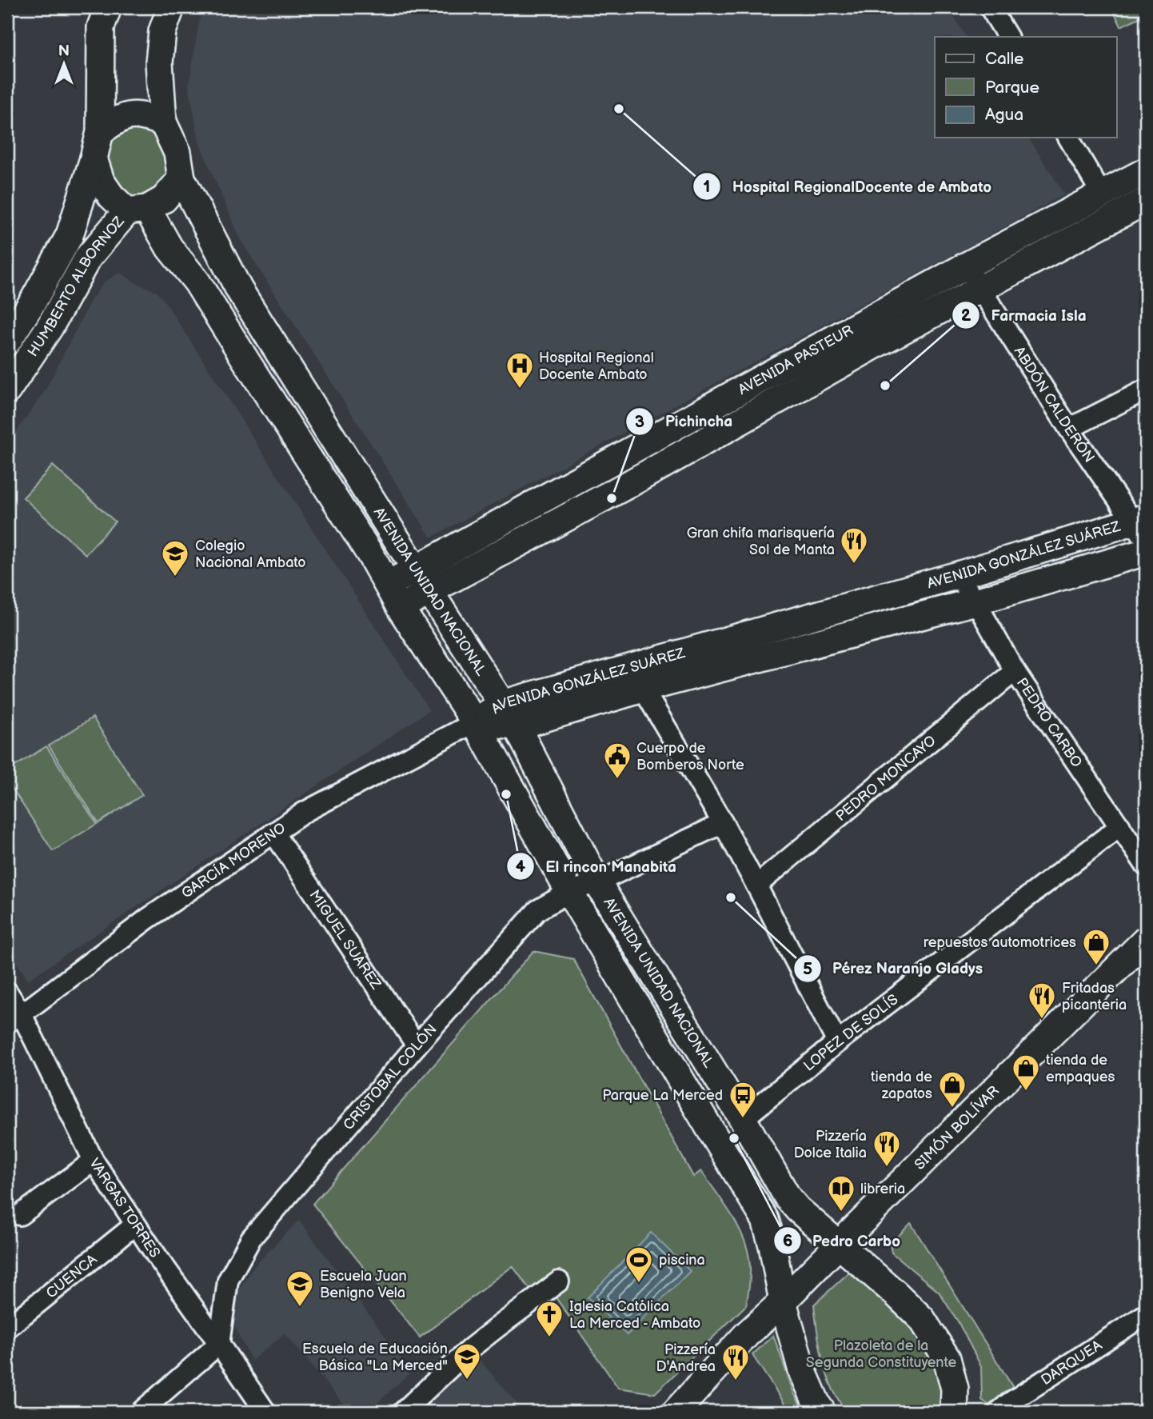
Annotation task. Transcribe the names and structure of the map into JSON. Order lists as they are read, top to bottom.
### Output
{
  "streets": {
    "street": [
      "HUMBERTO ALBORNOZ",
      "AVENIDA PASTEUR",
      "ABDÓN CALDERÓN",
      "AVENIDA GONZÁLEZ SUÁREZ",
      "AVENIDA UNIDAD NACIONAL",
      "PEDRO CARBO",
      "PEDRO MONCAYO",
      "GARCÍA MORENO",
      "MIGUEL SUAREZ",
      "LOPEZ DE SOLÍS",
      "CRISTOBAL COLÓN",
      "SIMÓN BOLÍVAR",
      "VARGAS TORRES",
      "CUENCA",
      "DARQUEA"
    ]
  },
  "crossings": [
    ["HUMBERTO ALBORNOZ", "AVENIDA UNIDAD NACIONAL"],
    ["AVENIDA PASTEUR", "ABDÓN CALDERÓN"],
    ["AVENIDA PASTEUR", "AVENIDA UNIDAD NACIONAL"],
    ["ABDÓN CALDERÓN", "AVENIDA GONZÁLEZ SUÁREZ"],
    ["AVENIDA GONZÁLEZ SUÁREZ", "AVENIDA UNIDAD NACIONAL"],
    ["AVENIDA GONZÁLEZ SUÁREZ", "PEDRO CARBO"],
    ["AVENIDA GONZÁLEZ SUÁREZ", "GARCÍA MORENO"],
    ["AVENIDA UNIDAD NACIONAL", "GARCÍA MORENO"],
    ["AVENIDA UNIDAD NACIONAL", "LOPEZ DE SOLÍS"],
    ["AVENIDA UNIDAD NACIONAL", "CRISTOBAL COLÓN"],
    ["AVENIDA UNIDAD NACIONAL", "SIMÓN BOLÍVAR"],
    ["PEDRO CARBO", "PEDRO MONCAYO"],
    ["PEDRO CARBO", "LOPEZ DE SOLÍS"],
    ["GARCÍA MORENO", "MIGUEL SUAREZ"],
    ["GARCÍA MORENO", "VARGAS TORRES"],
    ["MIGUEL SUAREZ", "CRISTOBAL COLÓN"],
    ["CRISTOBAL COLÓN", "VARGAS TORRES"],
    ["VARGAS TORRES", "CUENCA"]
  ],
  "parks": ["Plazoleta de la Segunda Constituyente"],
  "places": {
    "other": [
      "Hospital RegionalDocente de Ambato",
      "Farmacia Isla",
      "Pichincha",
      "El rincon Manabita",
      "Pérez Naranjo Gladys",
      "Pedro Carbo"
    ],
    "hospital": ["Hospital Regional Docente Ambato"],
    "restaurant": [
      "Gran chifa marisquería Sol de Manta",
      "Fritadas picanteria",
      "Pizzería Dolce Italia",
      "Pizzería D'Andrea"
    ],
    "school or university": ["Colegio Nacional Ambato", "Escuela Juan Benigno Vela", "Escuela de Educación Básica \"La Merced\""],
    "public building": ["Cuerpo de Bomberos Norte"],
    "shop": ["repuestos automotrices", "tienda de empaques", "tienda de zapatos"],
    "bus stop": ["Parque La Merced"],
    "library": ["libreria"],
    "sports": ["piscina"],
    "church": ["Iglesia Católica La Merced - Ambato"]
  },
  "legend": ["Calle", "Parque", "Agua"],
  "north": "top"
}
